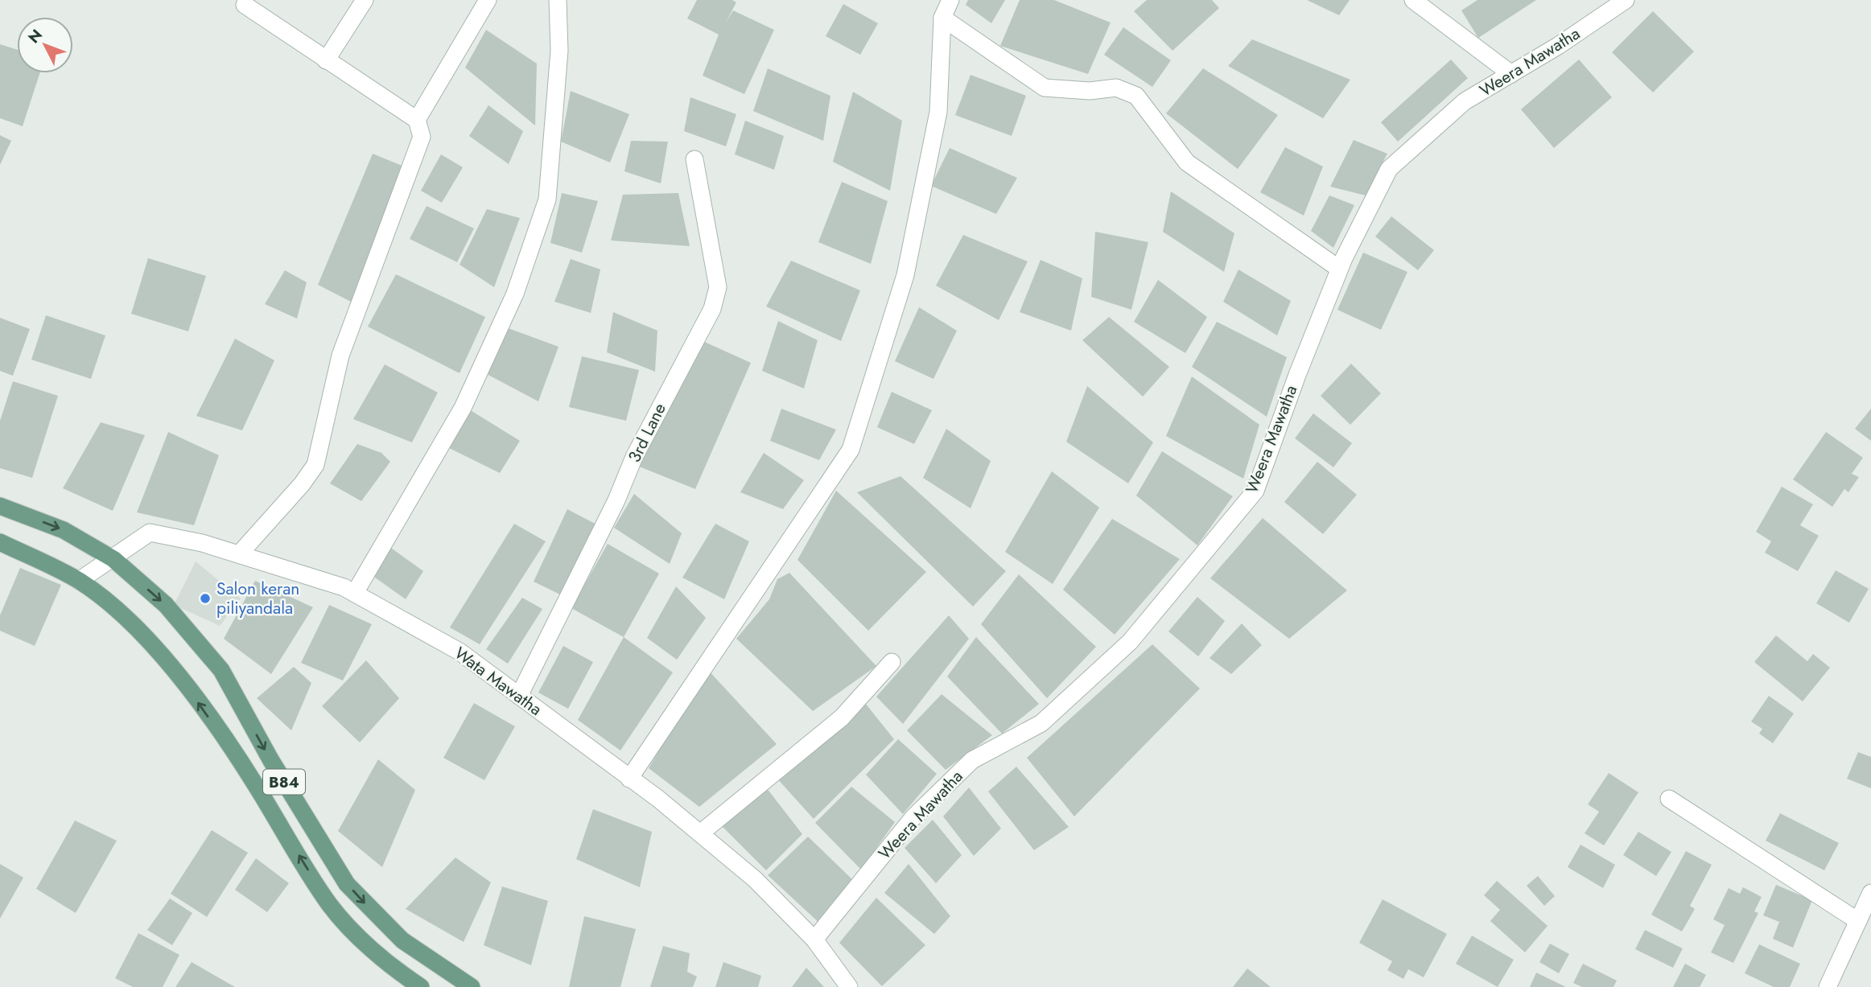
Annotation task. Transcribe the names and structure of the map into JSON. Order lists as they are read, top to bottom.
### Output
{
  "streets": {
    "main road": ["B84"],
    "street": ["Weera Mawatha", "3rd Lane", "Wata Mawatha"]
  },
  "crossings": [
    ["Weera Mawatha", "Wata Mawatha"],
    ["3rd Lane", "Wata Mawatha"],
    ["Wata Mawatha", "B84"]
  ],
  "places": ["Salon keran piliyandala"],
  "north": "top left"
}
